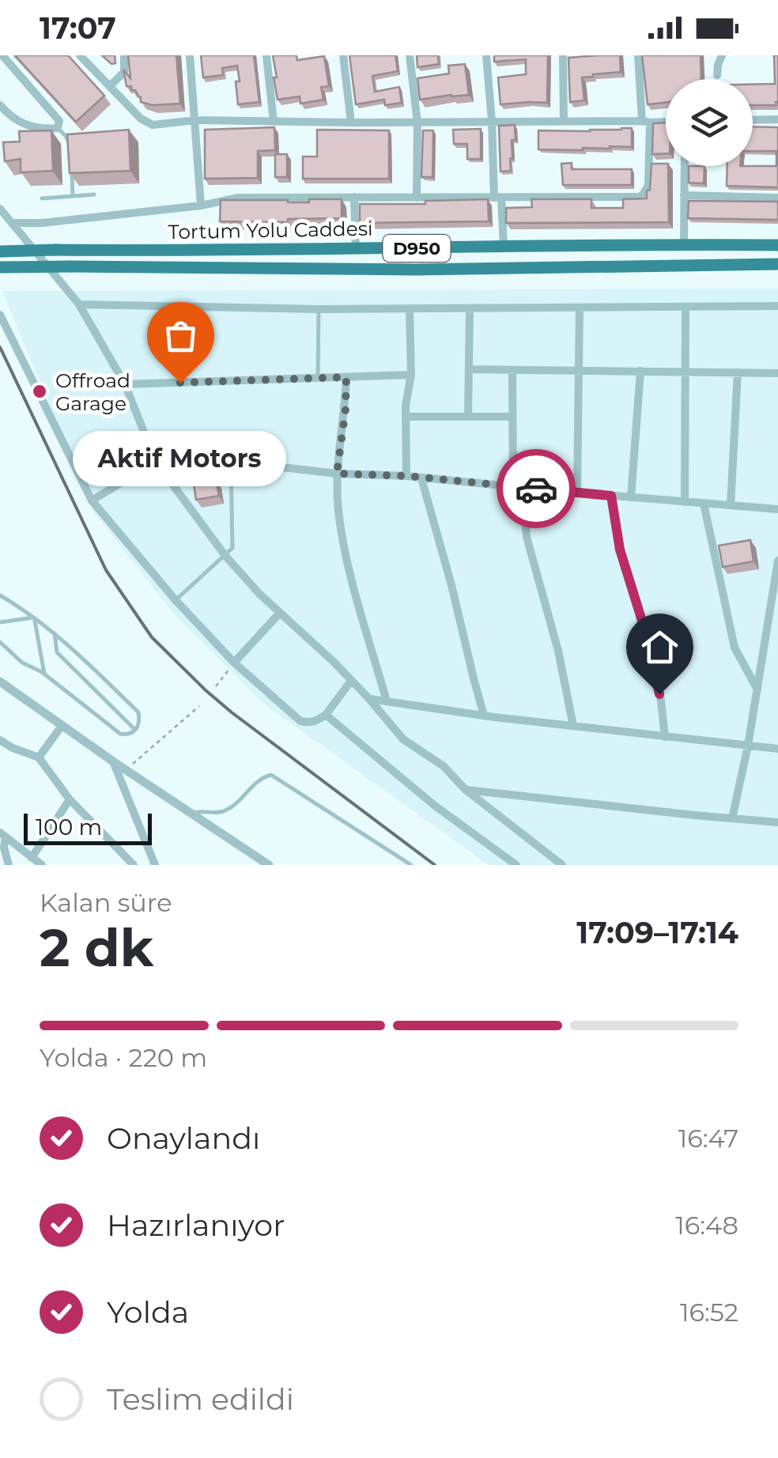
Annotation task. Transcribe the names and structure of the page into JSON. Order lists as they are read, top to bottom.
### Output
{
  "streets": {
    "highway": ["Tortum Yolu Caddesi", "D950"]
  },
  "places": ["Aktif Motors", "Offroad Garage"],
  "scale_bar": "100 m",
  "page": {
    "status": "17:07",
    "bubble": "Aktif Motors",
    "scale": "100 m",
    "heading": ["2 dk", "Kalan süre", "17:09–17:14"],
    "bar": "Yolda · 220 m",
    "list": [
      ["Onaylandı", "16:47"],
      ["Hazırlanıyor", "16:48"],
      ["Yolda", "16:52"],
      "Teslim edildi"
    ]
  }
}
